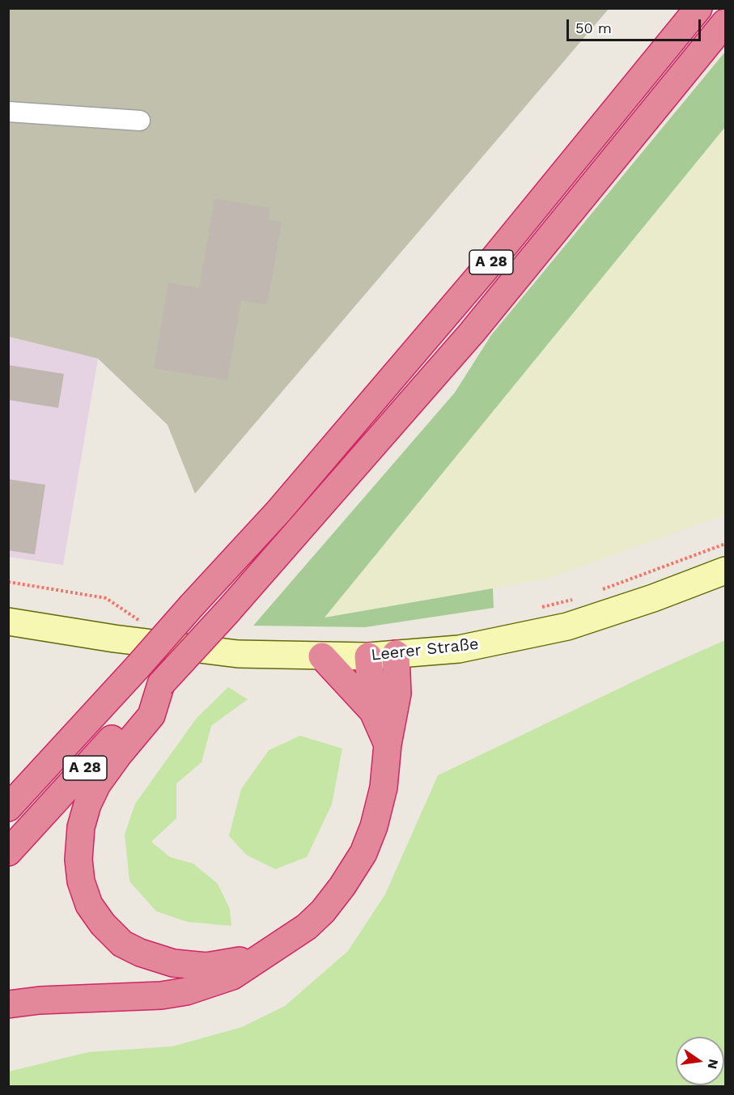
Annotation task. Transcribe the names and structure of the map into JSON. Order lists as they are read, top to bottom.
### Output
{
  "streets": {
    "highway": ["A 28"],
    "main road": ["Leerer Straße"]
  },
  "scale_bar": "50 m",
  "north": "right"
}
